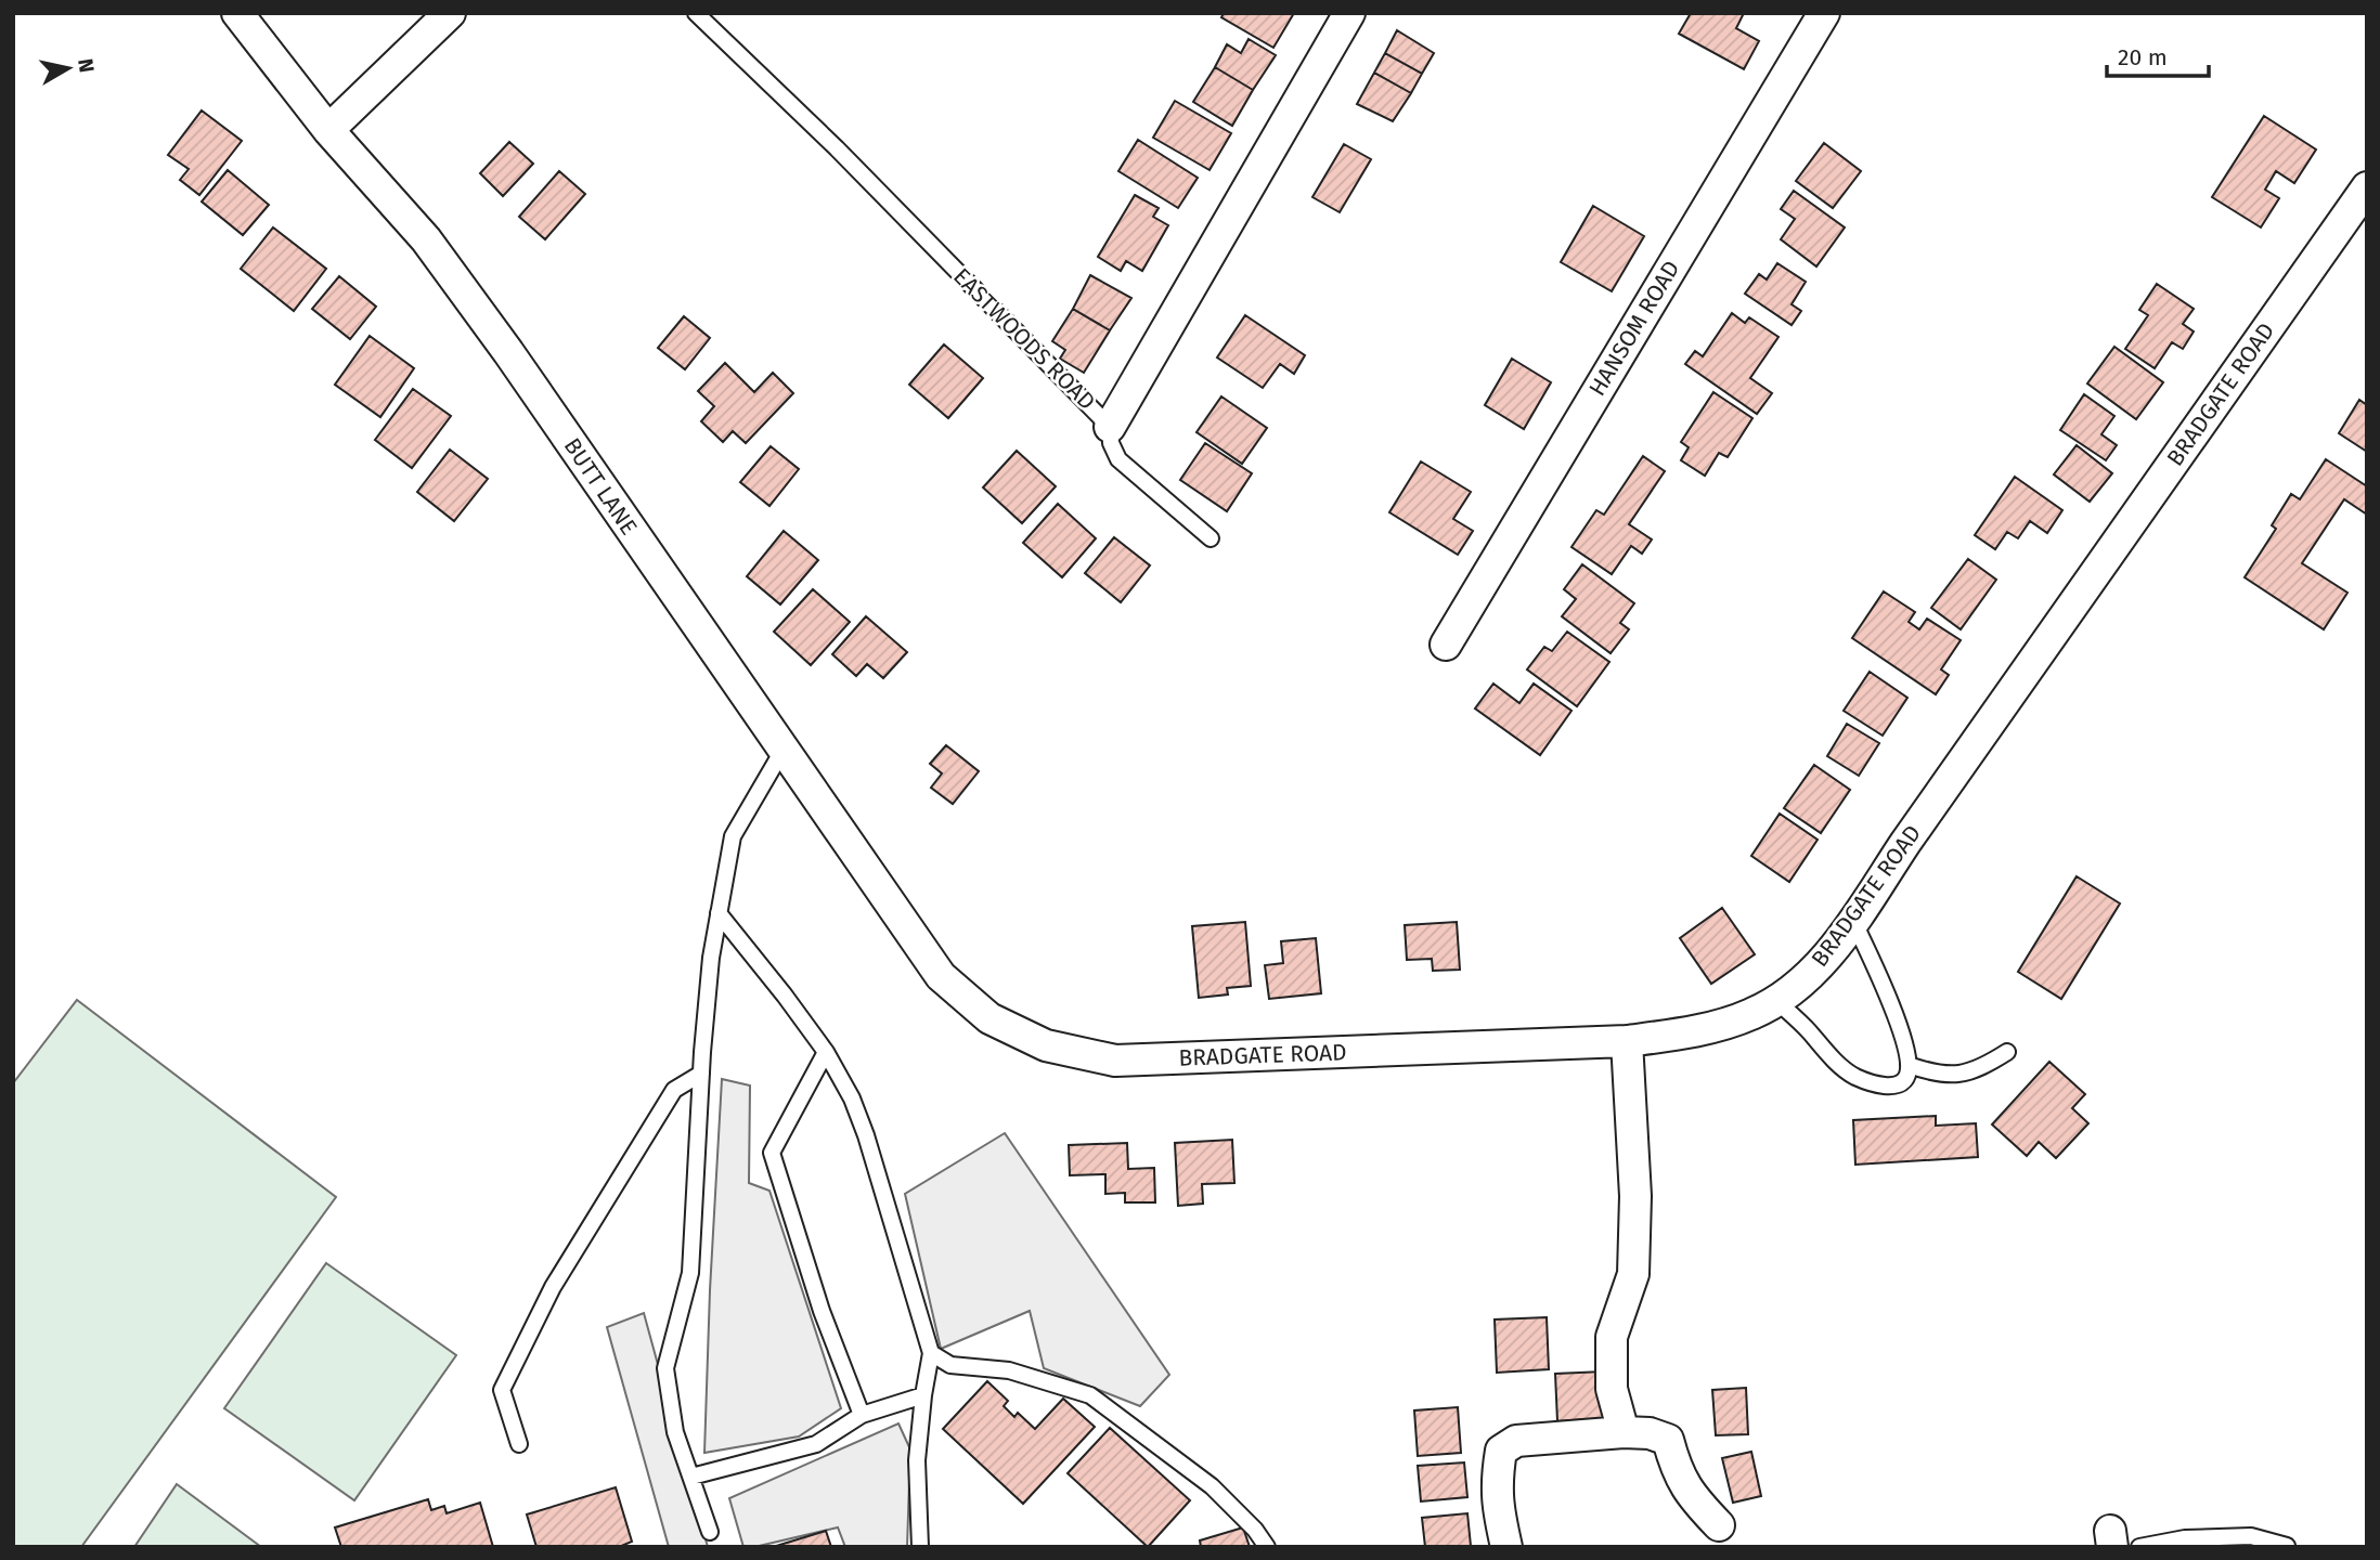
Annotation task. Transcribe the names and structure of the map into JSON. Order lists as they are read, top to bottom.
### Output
{
  "streets": {
    "street": [
      "HANSOM ROAD",
      "EASTWOODS ROAD",
      "BRADGATE ROAD",
      "BUTT LANE"
    ]
  },
  "crossings": [
    ["BRADGATE ROAD", "BUTT LANE"]
  ],
  "scale_bar": "20 m",
  "north": "right"
}
